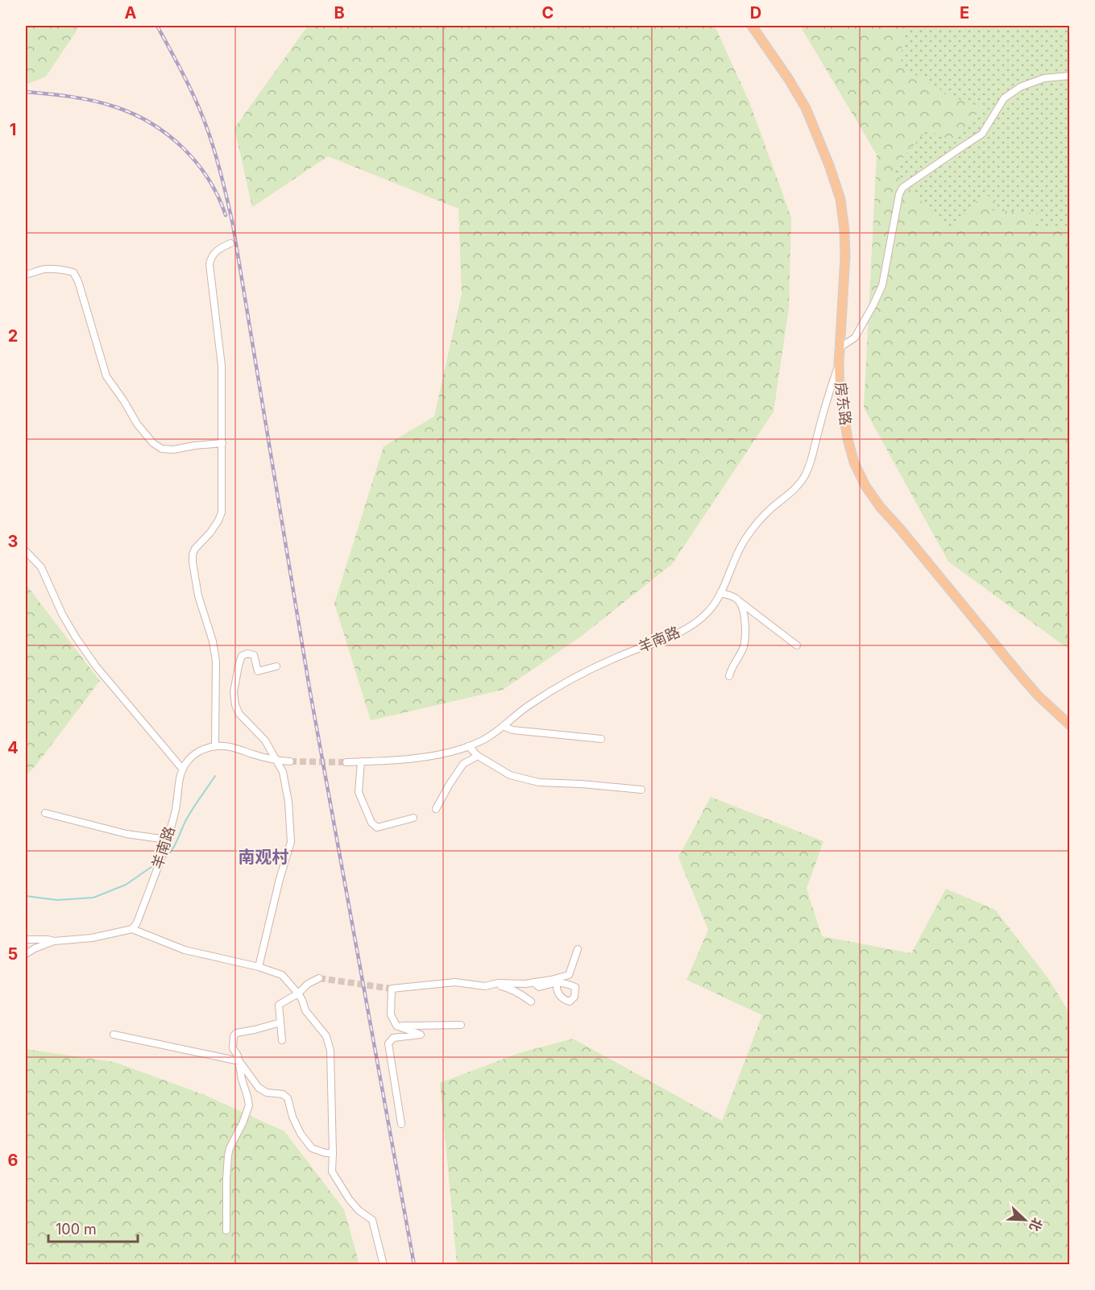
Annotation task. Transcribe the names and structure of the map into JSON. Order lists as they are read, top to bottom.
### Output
{
  "streets": {
    "main road": ["房东路"],
    "street": ["羊南路"]
  },
  "crossings": [
    ["房东路", "羊南路"]
  ],
  "districts": ["南观村"],
  "scale_bar": "100 m",
  "north": "bottom right",
  "grid": {
    "columns": [
      "A",
      "B",
      "C",
      "D",
      "E"
    ],
    "rows": [
      "1",
      "2",
      "3",
      "4",
      "5",
      "6"
    ]
  }
}
